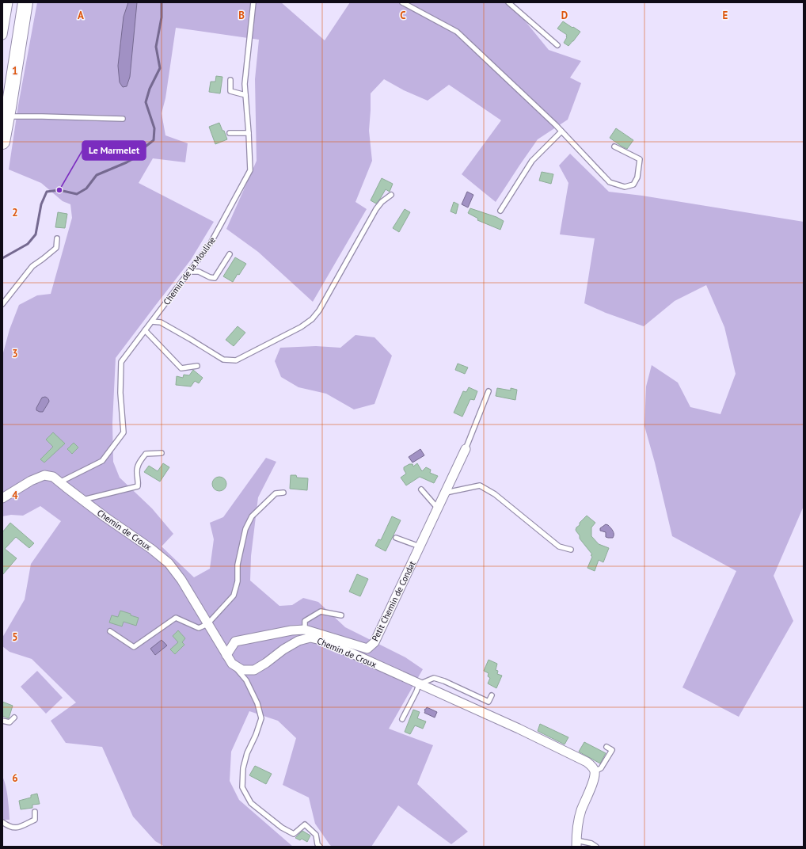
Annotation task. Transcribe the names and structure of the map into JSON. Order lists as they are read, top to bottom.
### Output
{
  "streets": {
    "street": ["Chemin de Croux", "Petit Chemin de Condat"],
    "lane": ["Chemin de la Mouline"]
  },
  "crossings": [
    ["Chemin de la Mouline", "Chemin de Croux"],
    ["Chemin de Croux", "Petit Chemin de Condat"]
  ],
  "places": ["Le Marmelet"],
  "grid": {
    "columns": [
      "A",
      "B",
      "C",
      "D",
      "E"
    ],
    "rows": [
      "1",
      "2",
      "3",
      "4",
      "5",
      "6"
    ]
  }
}
